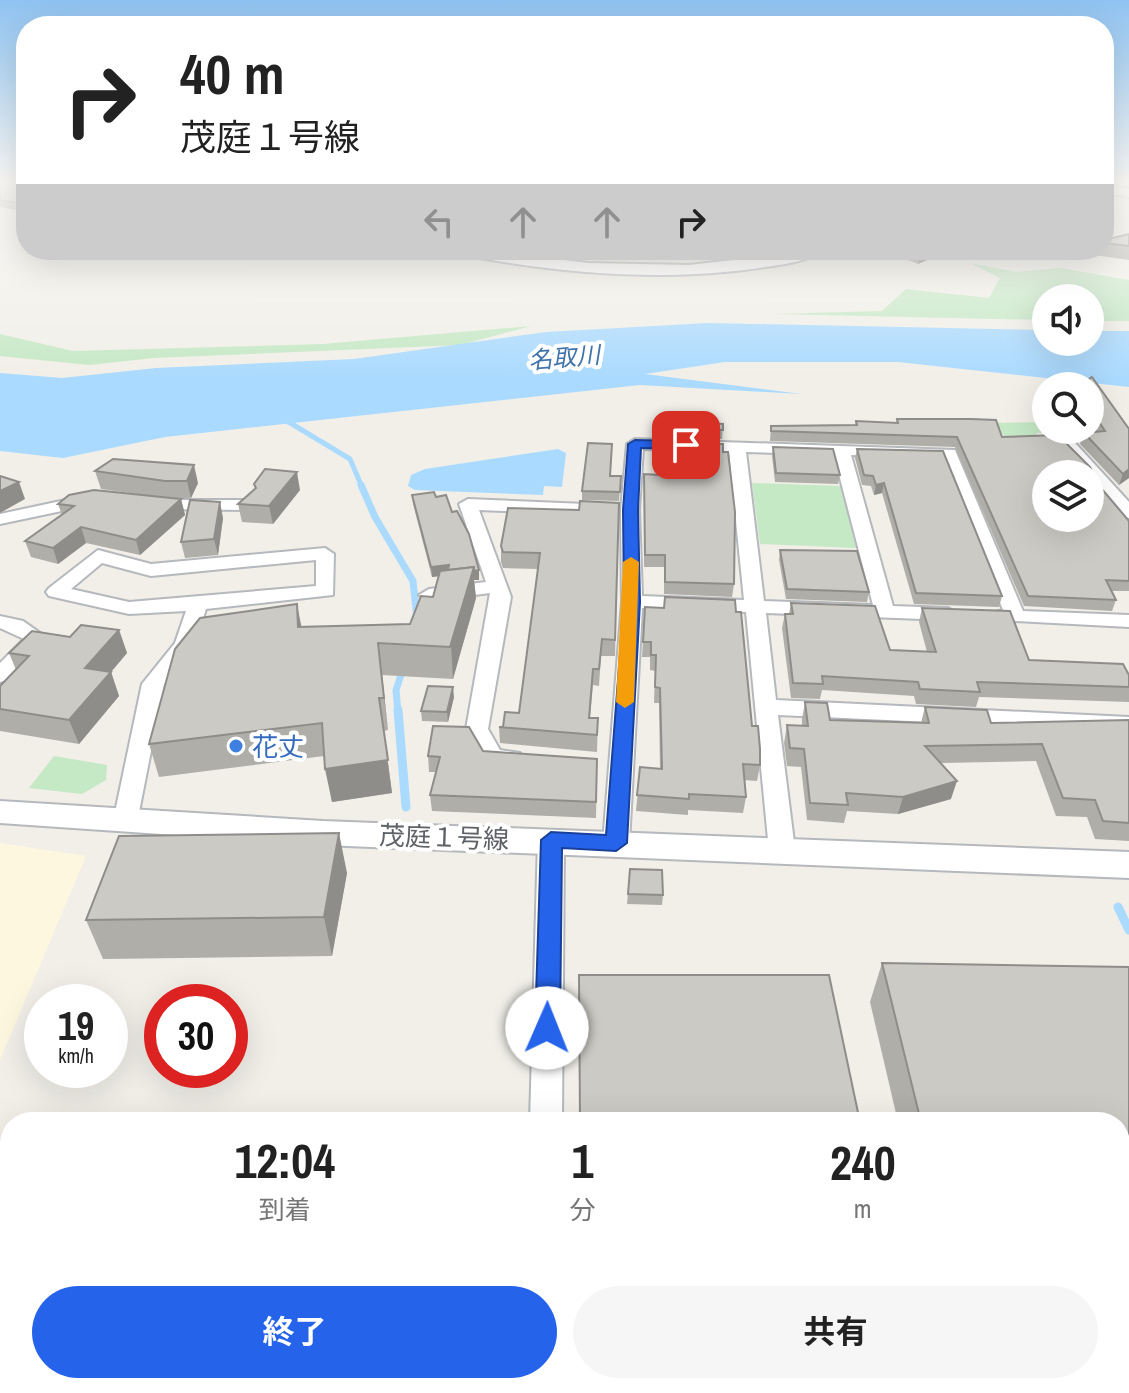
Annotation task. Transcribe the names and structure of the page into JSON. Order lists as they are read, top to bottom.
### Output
{
  "streets": {
    "street": ["茂庭１号線"]
  },
  "water": ["名取川"],
  "places": ["花丈"],
  "page": {
    "turn": ["40 m", "茂庭１号線"],
    "speed": "19 km/h",
    "limit": "30",
    "eta": [
      "12:04",
      "到着",
      "1",
      "分",
      "240",
      "m"
    ],
    "buttons": ["終了", "共有"]
  }
}
